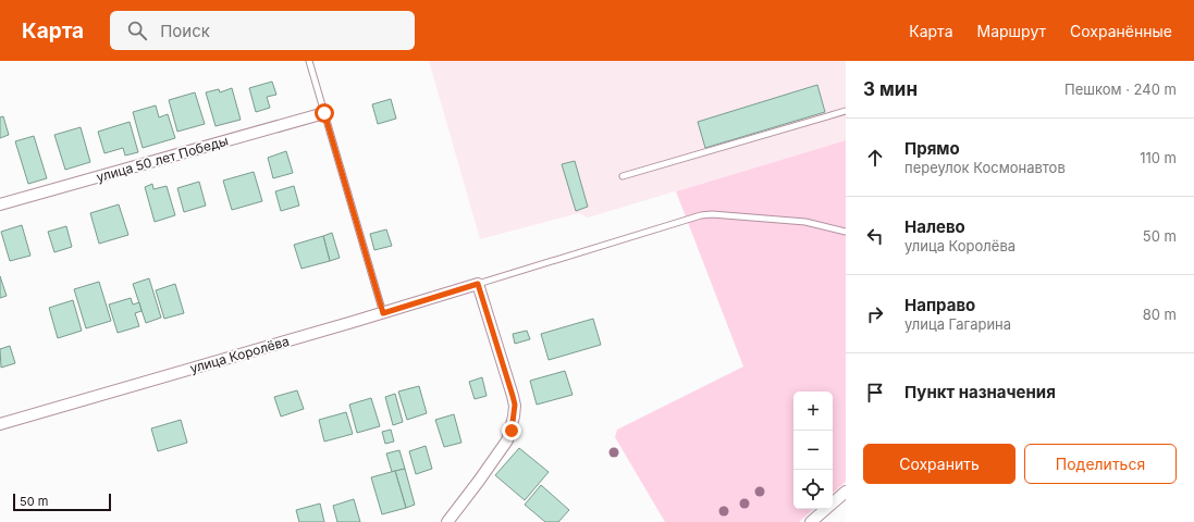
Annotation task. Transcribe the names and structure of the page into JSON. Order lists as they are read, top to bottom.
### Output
{
  "streets": {
    "street": ["улица 50 лет Победы", "улица Королёва"]
  },
  "scale_bar": "50 m",
  "page": {
    "header": "Карта",
    "search": "Поиск",
    "nav": ["Карта", "Маршрут", "Сохранённые"],
    "heading": ["3 мин", "Пешком · 240 m"],
    "list": [
      ["Прямо", "переулок Космонавтов", "110 m"],
      ["Налево", "улица Королёва", "50 m"],
      ["Направо", "улица Гагарина", "80 m"],
      "Пункт назначения"
    ],
    "map_buttons": ["+", "−"],
    "buttons": ["Сохранить", "Поделиться"],
    "scale": "50 m"
  }
}
